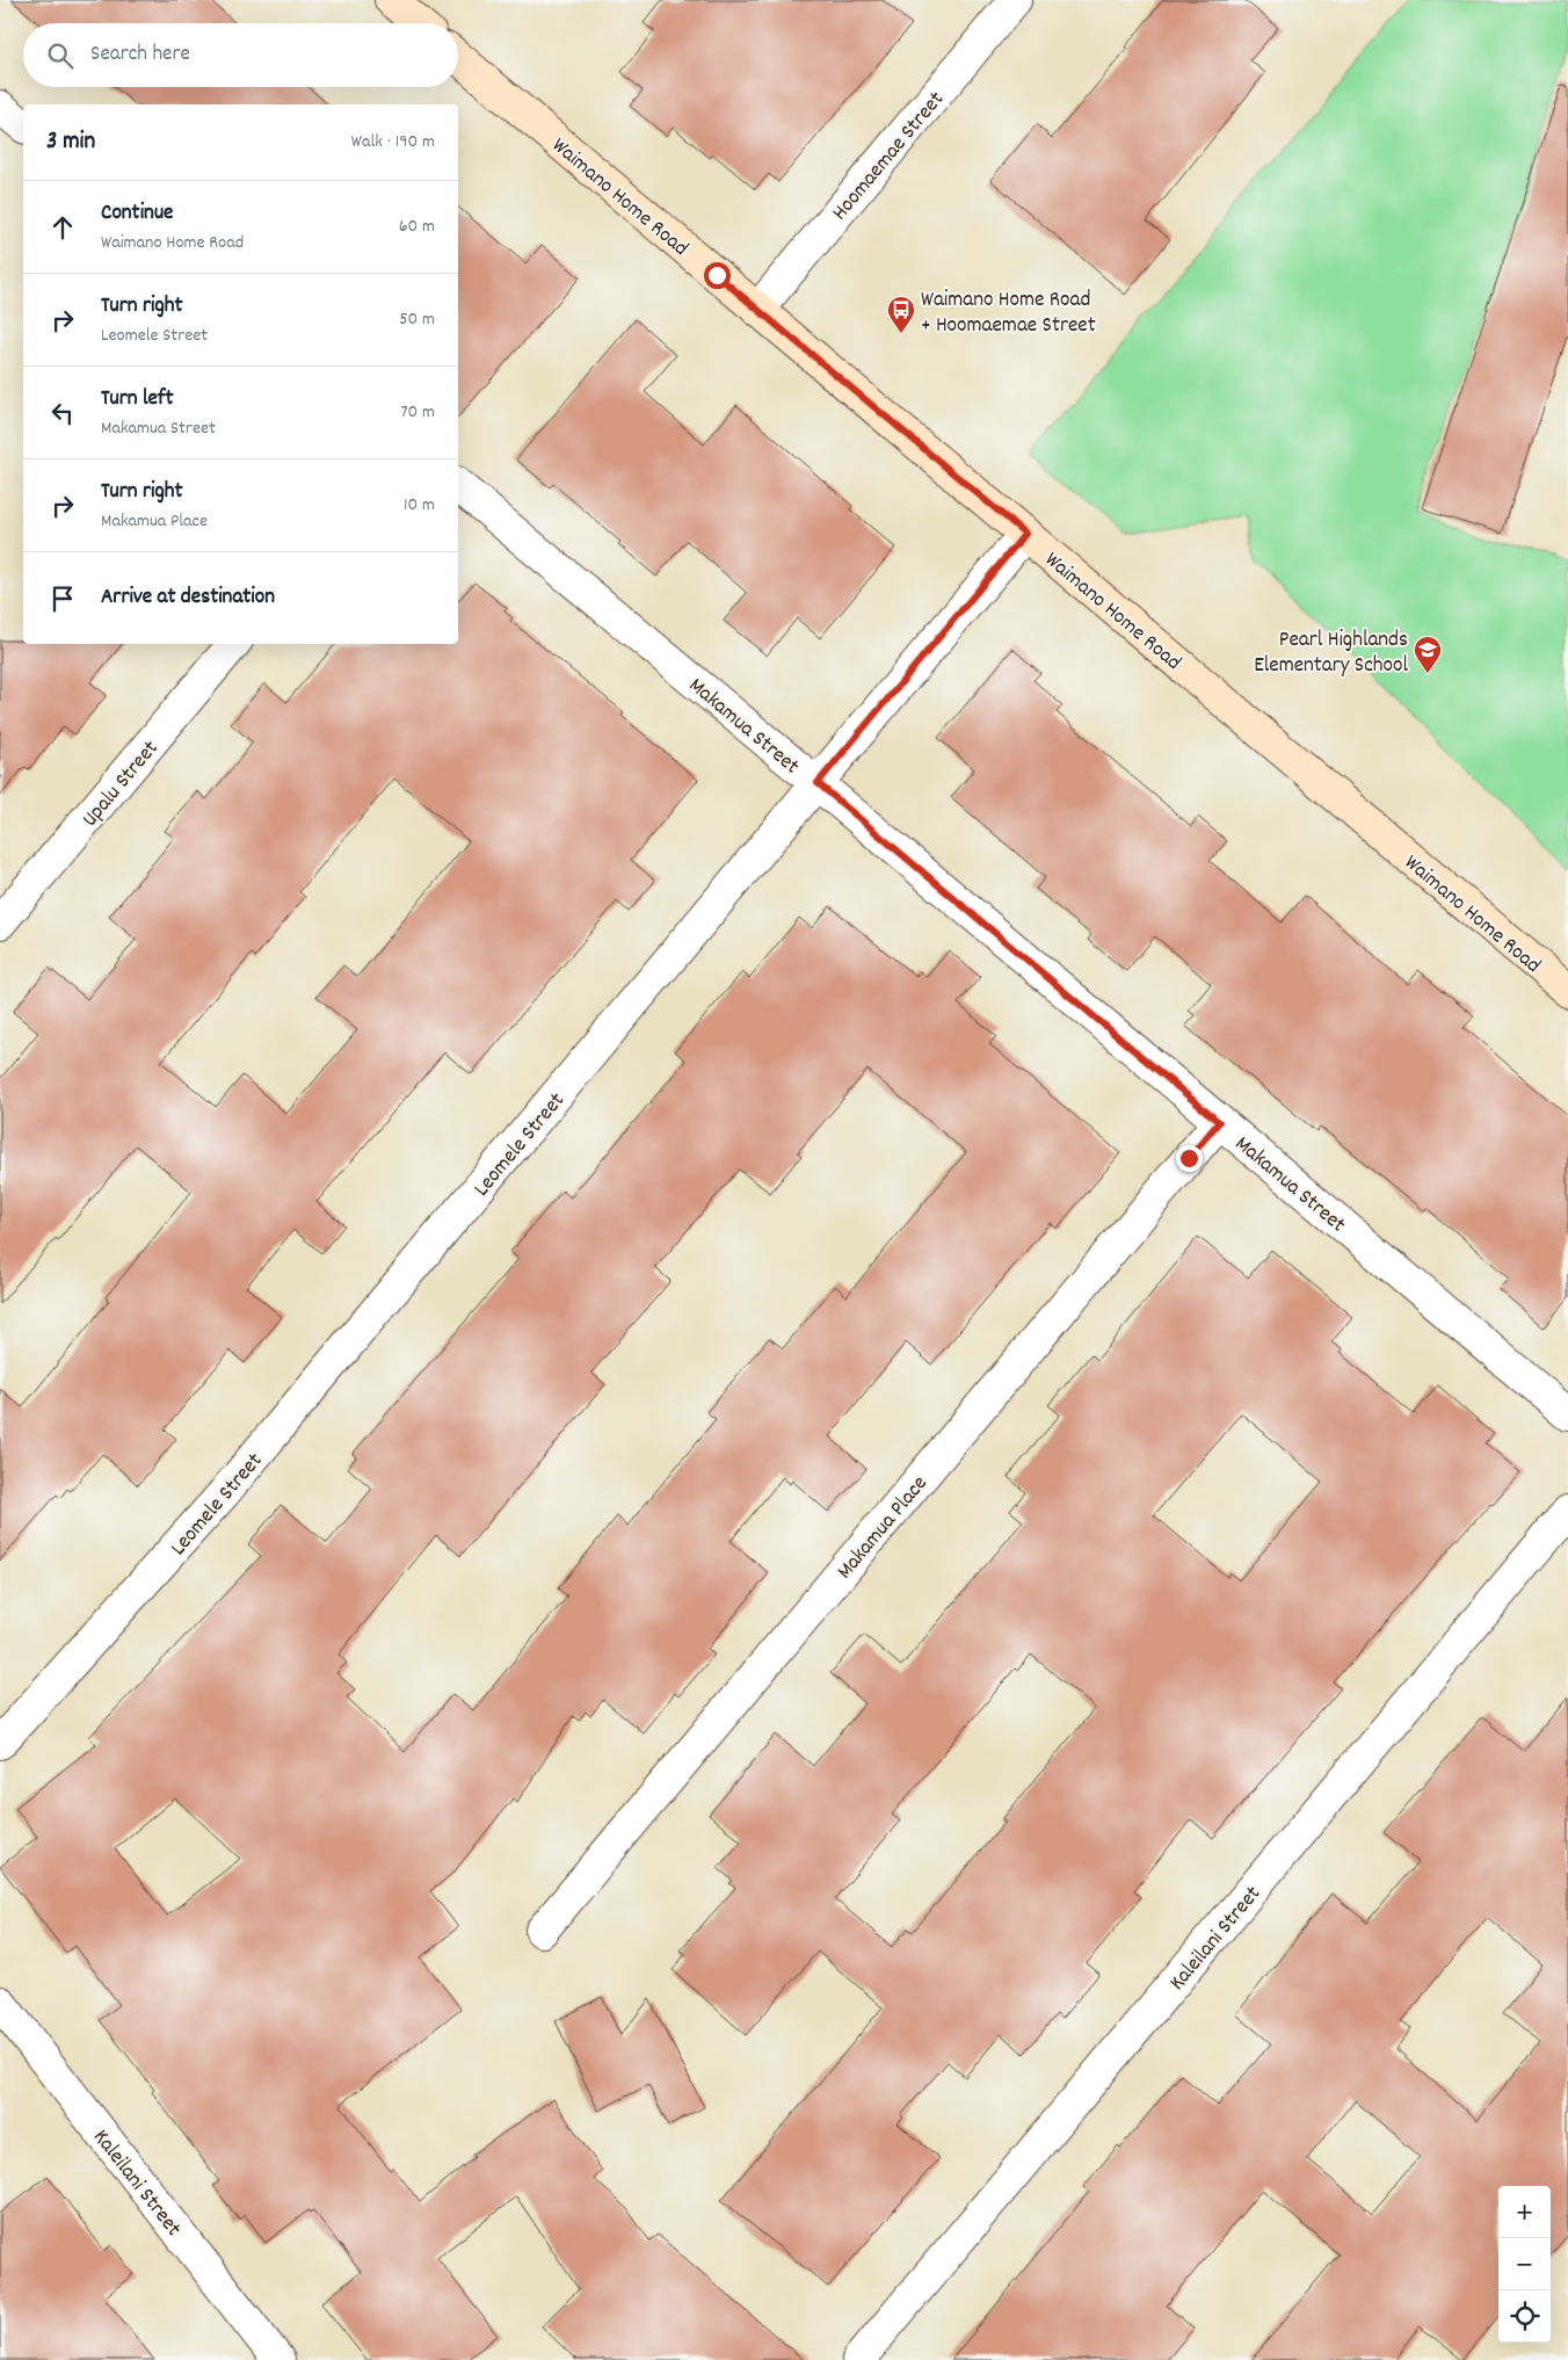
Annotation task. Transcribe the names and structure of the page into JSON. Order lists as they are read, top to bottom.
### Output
{
  "streets": {
    "main road": ["Waimano Home Road"],
    "street": [
      "Hoomaemae Street",
      "Makamua Street",
      "Upalu Street",
      "Leomele Street",
      "Makamua Place",
      "Kaleilani Street"
    ]
  },
  "crossings": [
    ["Hoomaemae Street", "Waimano Home Road"],
    ["Waimano Home Road", "Leomele Street"],
    ["Makamua Street", "Leomele Street"],
    ["Makamua Street", "Makamua Place"]
  ],
  "places": {
    "bus stop": ["Waimano Home Road + Hoomaemae Street"],
    "school or university": ["Pearl Highlands Elementary School"]
  },
  "page": {
    "search": "Search here",
    "heading": ["3 min", "Walk · 190 m"],
    "list": [
      ["Continue", "Waimano Home Road", "60 m"],
      ["Turn right", "Leomele Street", "50 m"],
      ["Turn left", "Makamua Street", "70 m"],
      ["Turn right", "Makamua Place", "10 m"],
      "Arrive at destination"
    ],
    "map_buttons": ["+", "−"]
  }
}
